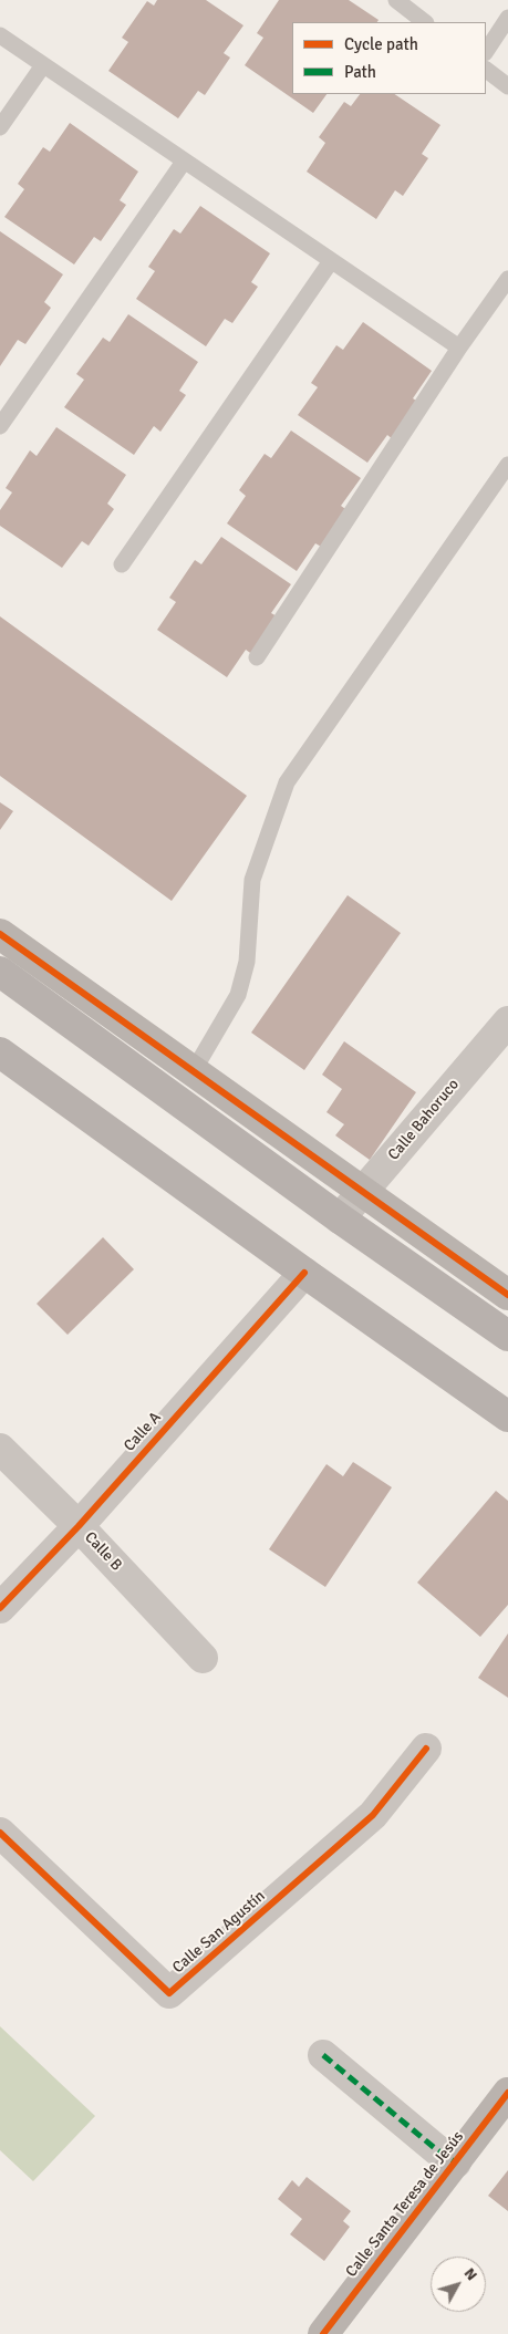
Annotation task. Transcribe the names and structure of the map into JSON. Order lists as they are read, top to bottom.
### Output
{
  "streets": {
    "street": [
      "Calle Bahoruco",
      "Calle A",
      "Calle B",
      "Calle San Agustín",
      "Calle Santa Teresa de Jesús"
    ]
  },
  "crossings": [
    ["Calle A", "Calle B"]
  ],
  "legend": ["Cycle path", "Path"],
  "north": "top right"
}
